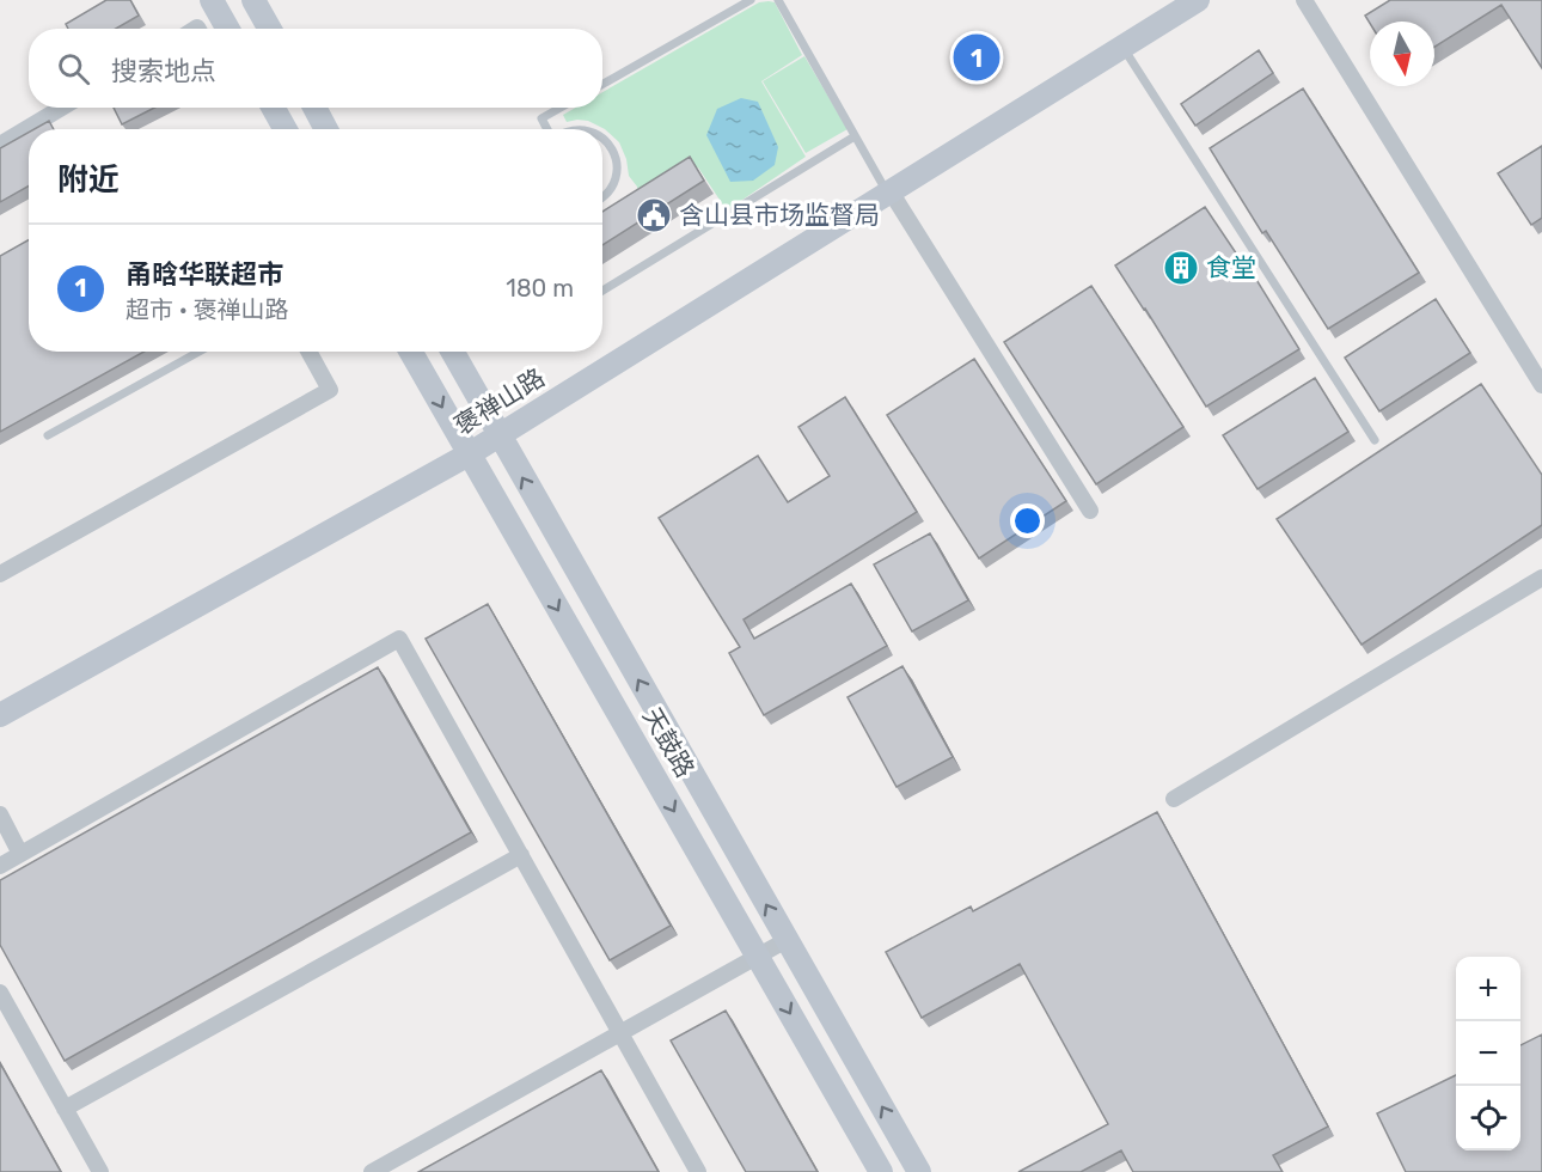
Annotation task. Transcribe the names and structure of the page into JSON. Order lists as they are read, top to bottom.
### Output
{
  "streets": {
    "main road": ["褒禅山路", "天鼓路"]
  },
  "crossings": [
    ["褒禅山路", "天鼓路"]
  ],
  "places": {
    "public building": ["含山县市场监督局"],
    "building": ["食堂"]
  },
  "north": "bottom",
  "page": {
    "search": "搜索地点",
    "pins": "1",
    "heading": "附近",
    "list": [
      {
        "mark": "1",
        "name": "甬晗华联超市",
        "note": "超市 · 褒禅山路",
        "value": "180 m"
      }
    ],
    "map_buttons": ["+", "−"]
  }
}
